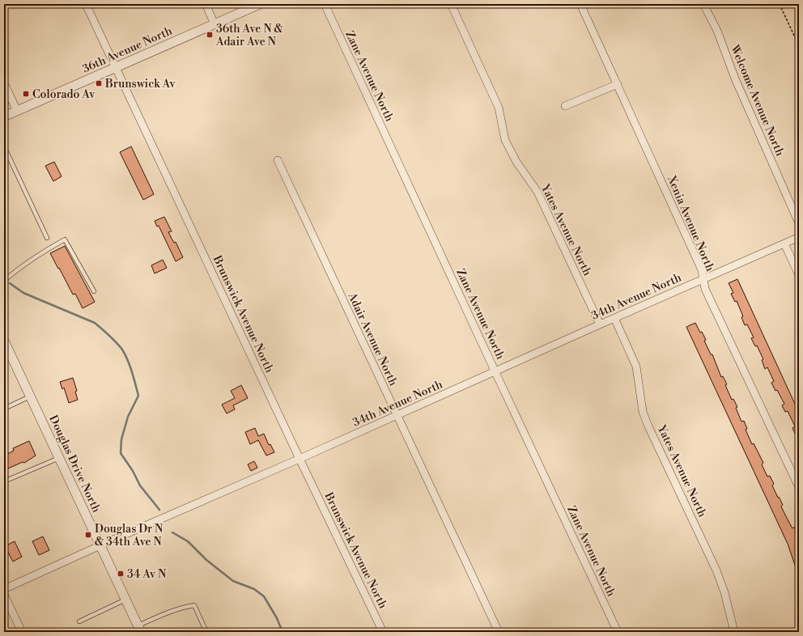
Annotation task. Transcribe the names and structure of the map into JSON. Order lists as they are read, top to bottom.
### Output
{
  "streets": {
    "street": [
      "36th Avenue North",
      "Zane Avenue North",
      "Welcome Avenue North",
      "Xenia Avenue North",
      "Yates Avenue North",
      "34th Avenue North",
      "Brunswick Avenue North",
      "Adair Avenue North",
      "Douglas Drive North"
    ]
  },
  "crossings": [
    ["36th Avenue North", "Brunswick Avenue North"],
    ["Zane Avenue North", "34th Avenue North"],
    ["Xenia Avenue North", "34th Avenue North"],
    ["Yates Avenue North", "34th Avenue North"],
    ["34th Avenue North", "Brunswick Avenue North"],
    ["34th Avenue North", "Adair Avenue North"],
    ["34th Avenue North", "Douglas Drive North"]
  ],
  "places": {
    "transit": [
      "36th Ave N & Adair Ave N",
      "Brunswick Av",
      "Colorado Av",
      "Douglas Dr N & 34th Ave N",
      "34 Av N"
    ]
  }
}
